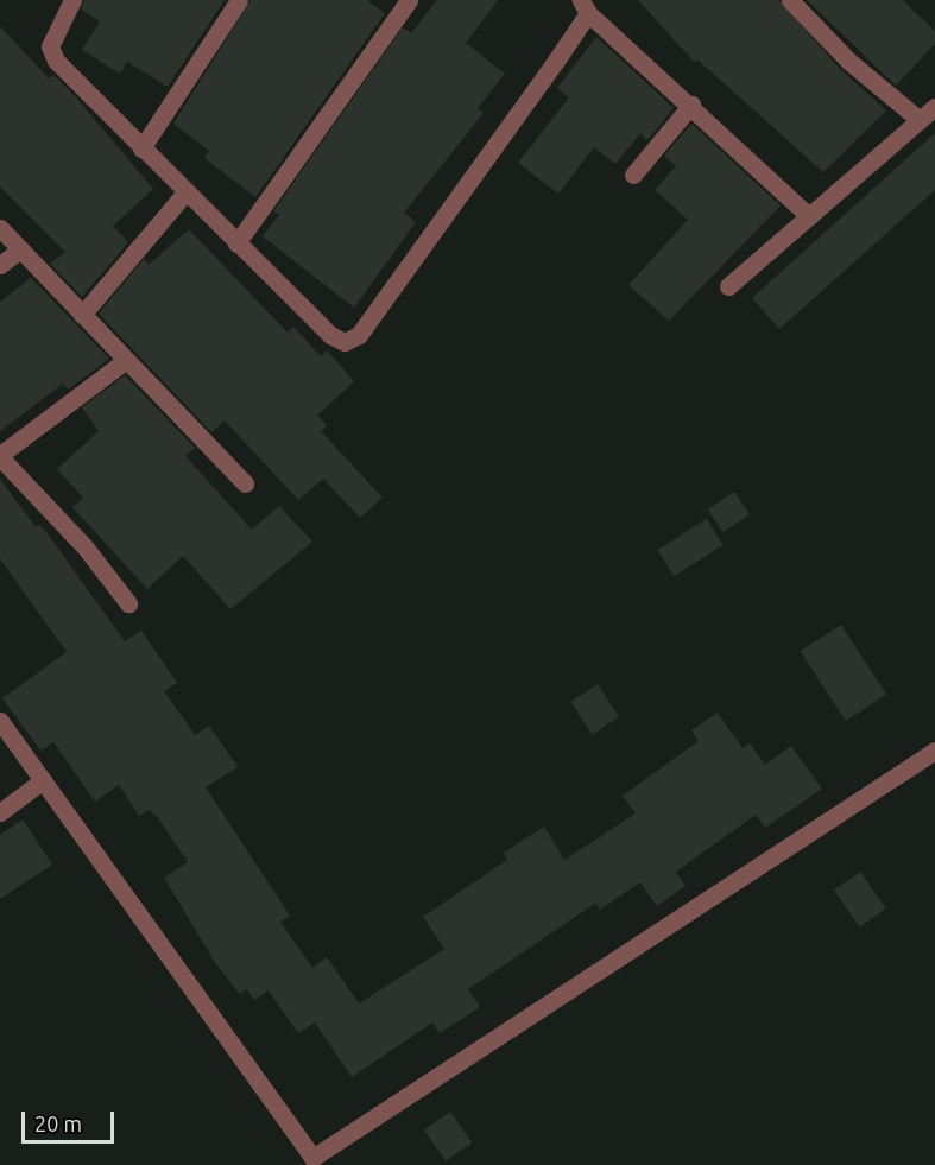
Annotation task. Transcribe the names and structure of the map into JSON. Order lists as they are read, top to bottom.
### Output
{
  "scale_bar": "20 m"
}
